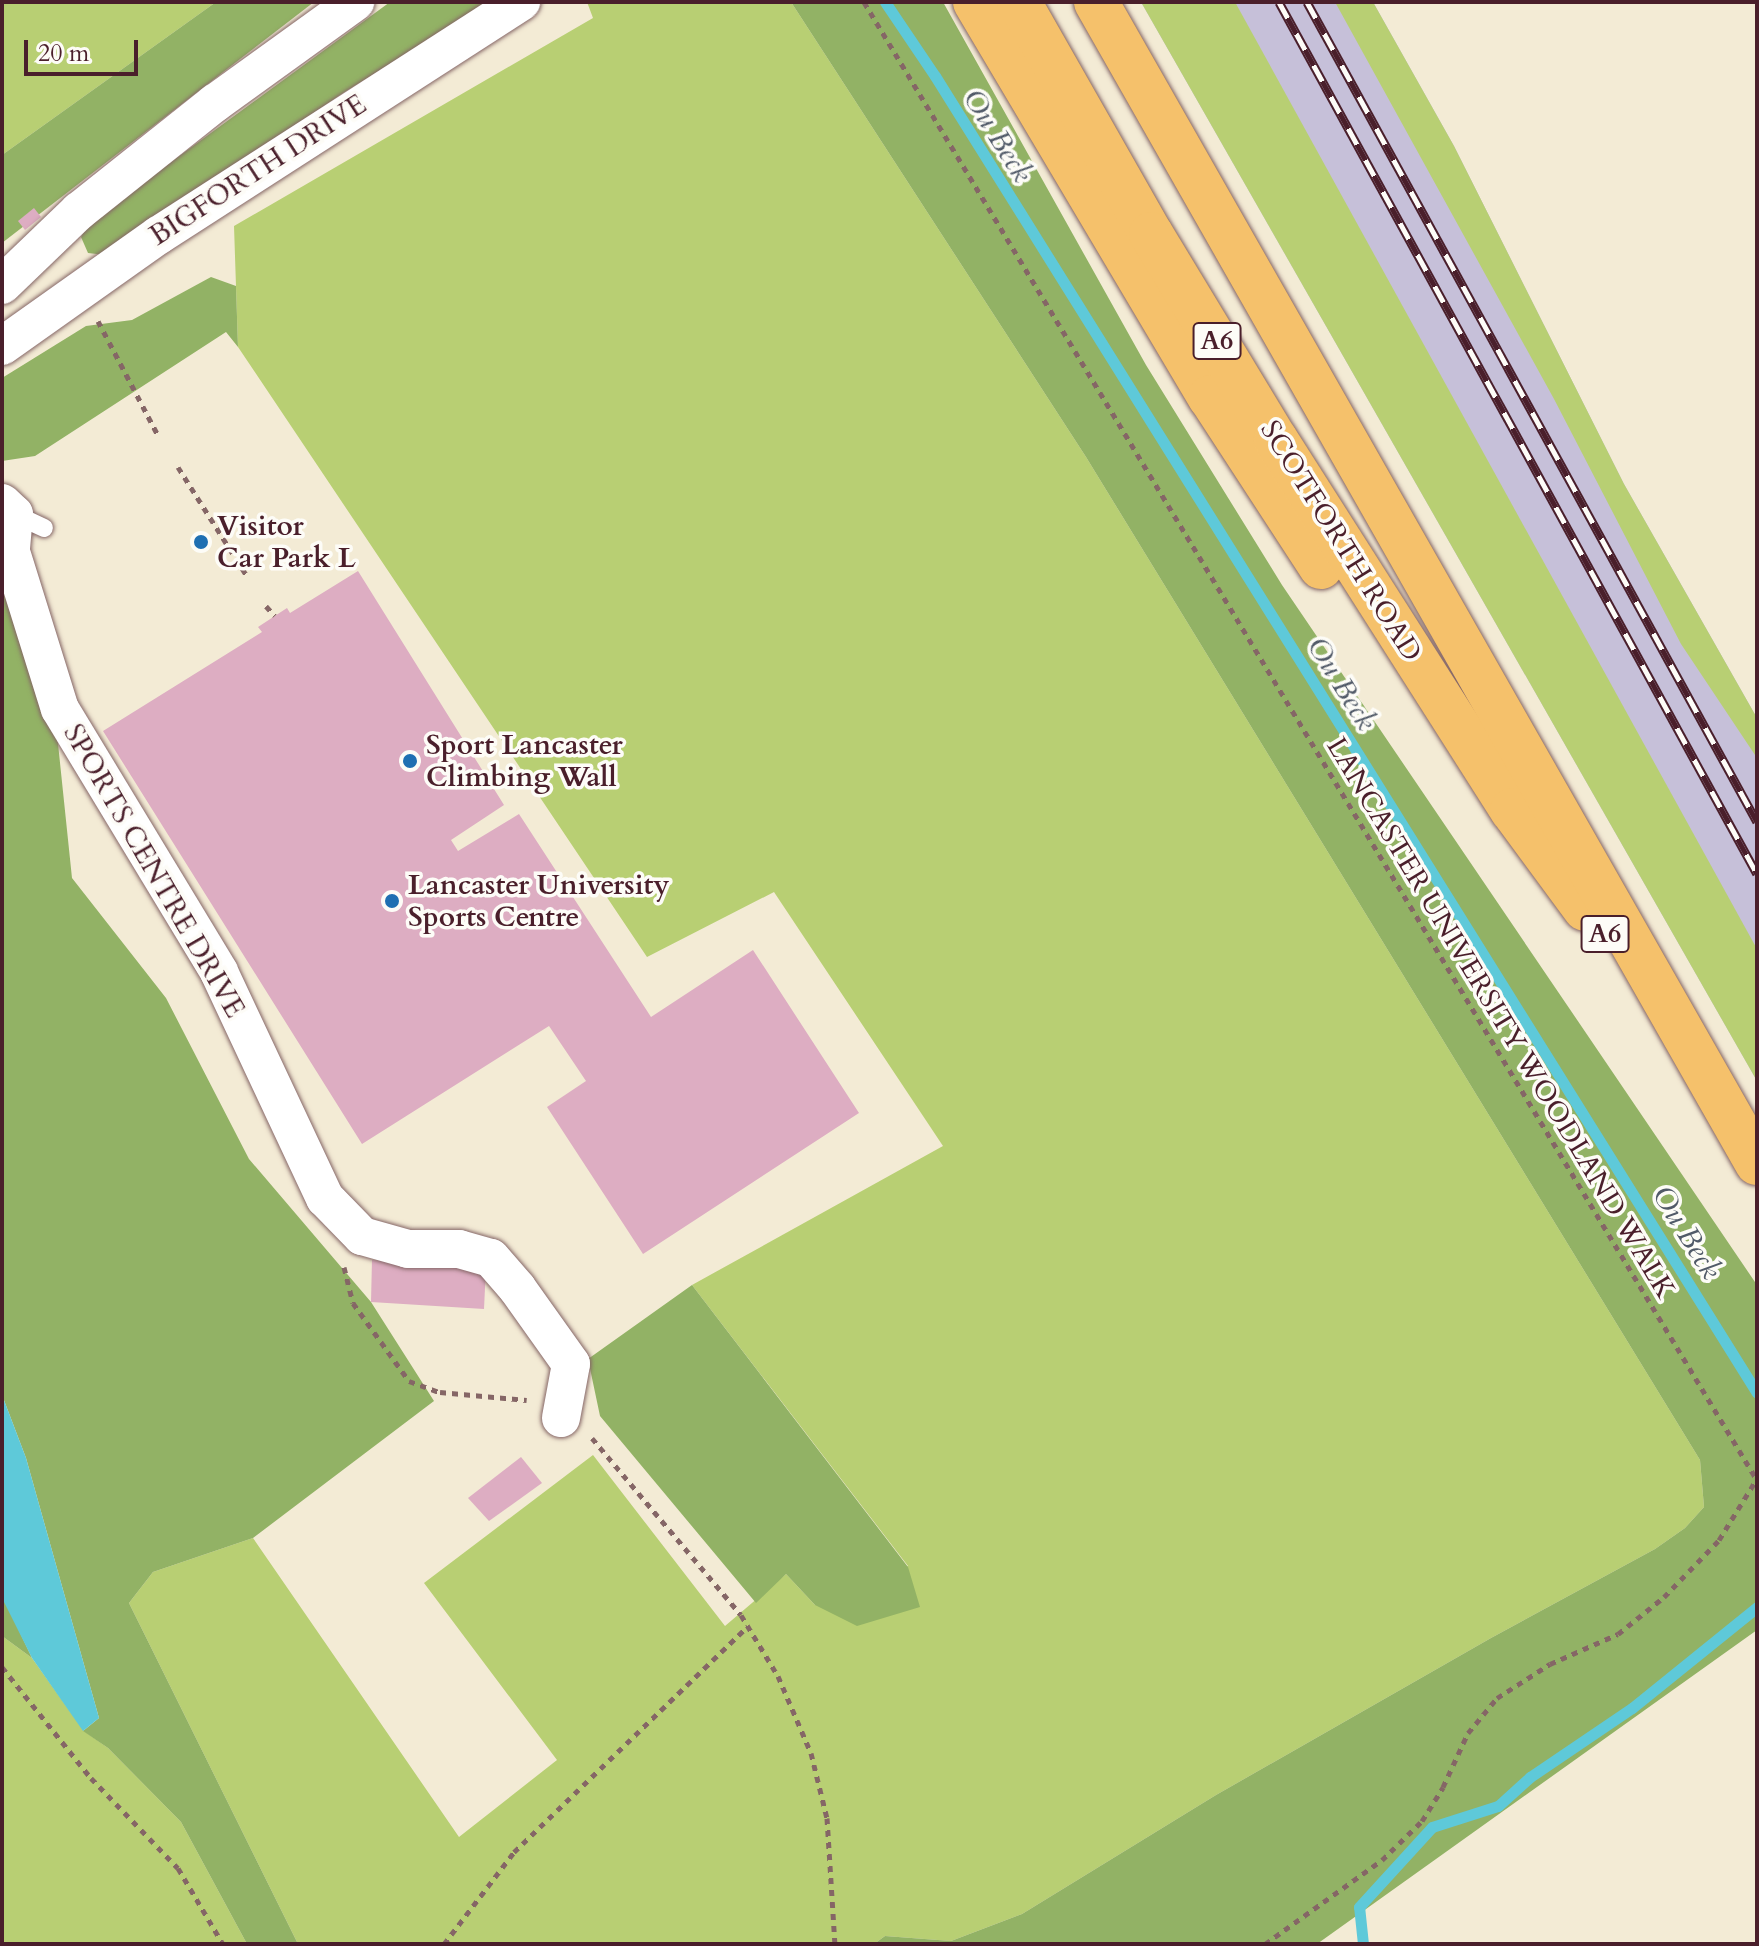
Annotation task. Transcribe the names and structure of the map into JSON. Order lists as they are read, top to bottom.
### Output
{
  "streets": {
    "main road": ["A6", "SCOTFORTH ROAD"],
    "street": ["BIGFORTH DRIVE", "SPORTS CENTRE DRIVE"],
    "path": ["LANCASTER UNIVERSITY WOODLAND WALK"]
  },
  "water": ["Ou Beck"],
  "places": ["Visitor Car Park L", "Sport Lancaster Climbing Wall", "Lancaster University Sports Centre"],
  "scale_bar": "20 m"
}
